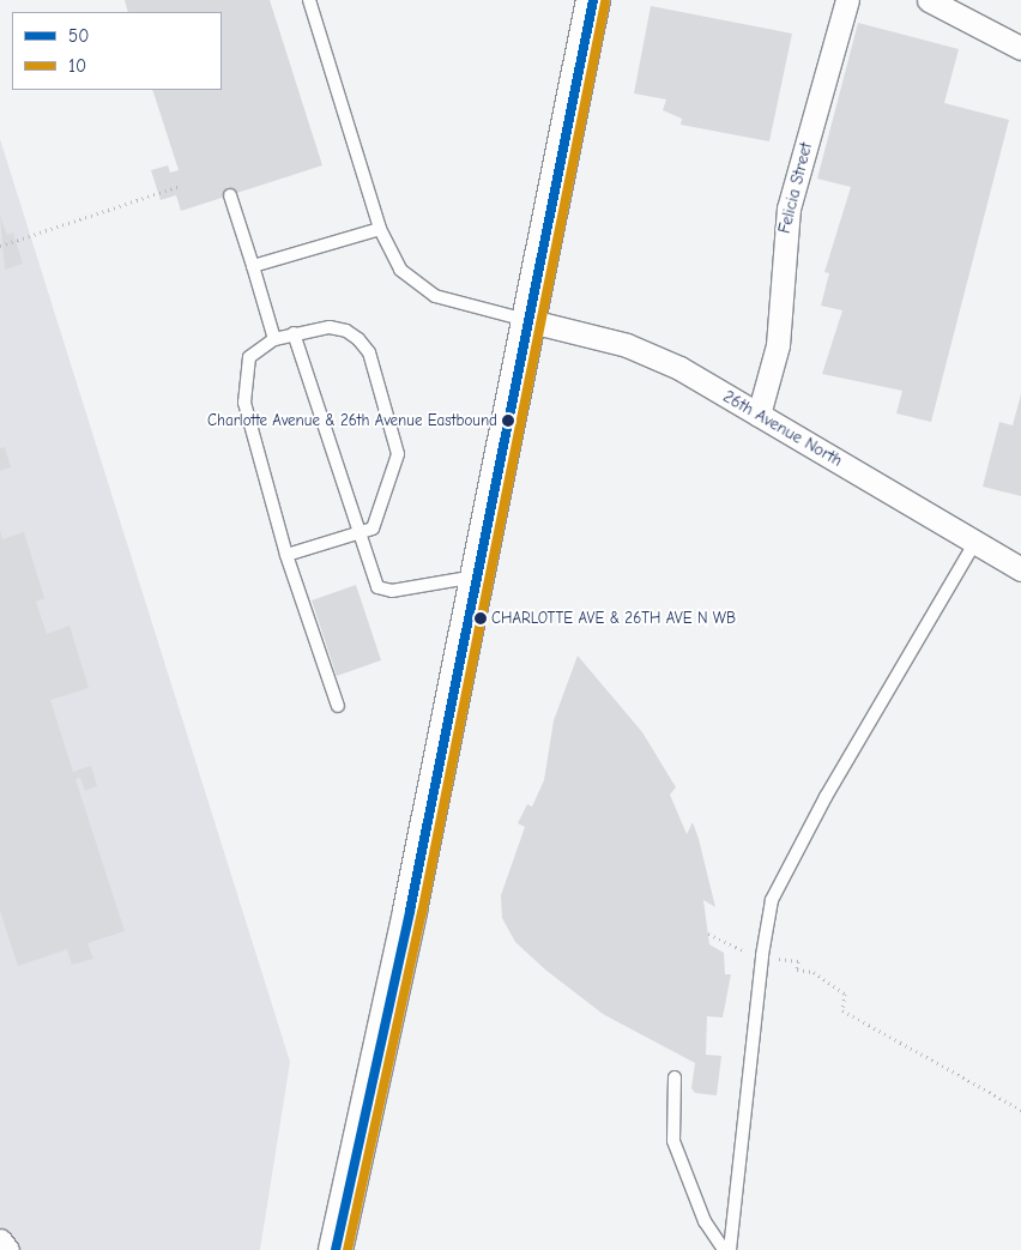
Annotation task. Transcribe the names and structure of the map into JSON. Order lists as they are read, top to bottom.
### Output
{
  "streets": {
    "street": ["Felicia Street", "26th Avenue North"]
  },
  "crossings": [
    ["Felicia Street", "26th Avenue North"]
  ],
  "places": ["Charlotte Avenue & 26th Avenue Eastbound", "CHARLOTTE AVE & 26TH AVE N WB"],
  "lines": ["transit line 50", "transit line 10"],
  "legend": ["50", "10"]
}
